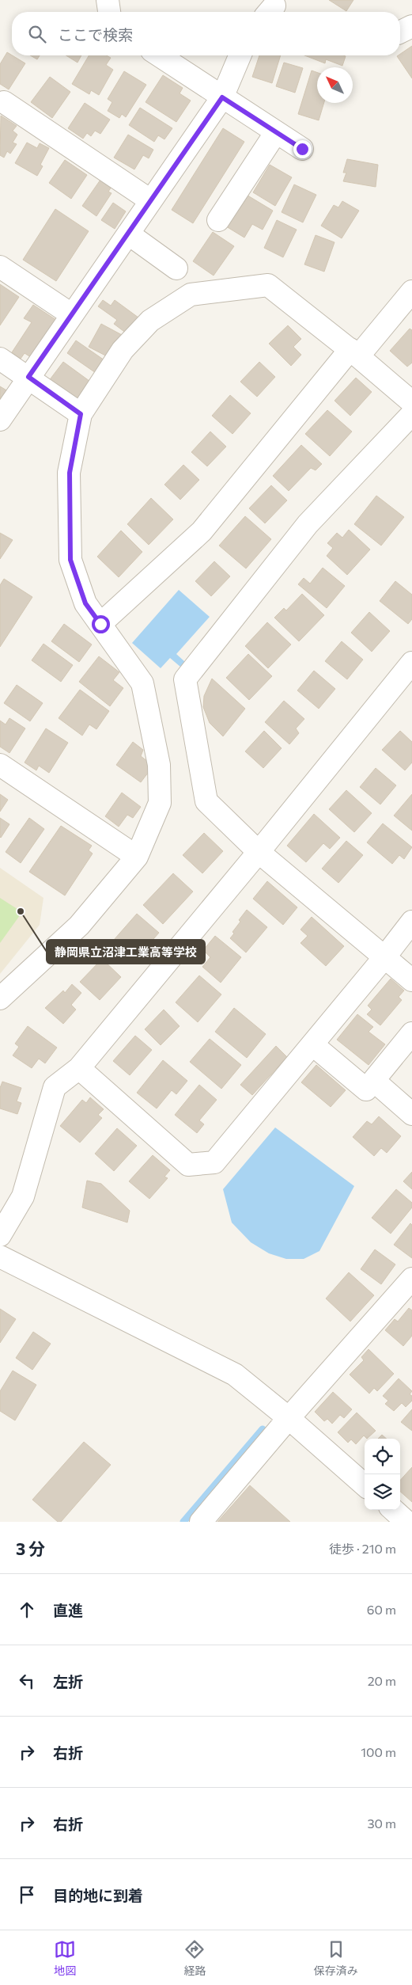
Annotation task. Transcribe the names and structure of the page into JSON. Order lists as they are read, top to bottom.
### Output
{
  "places": ["静岡県立沼津工業高等学校"],
  "north": "top left",
  "page": {
    "search": "ここで検索",
    "heading": ["3 分", "徒歩 · 210 m"],
    "list": [
      ["直進", "60 m"],
      ["左折", "20 m"],
      ["右折", "100 m"],
      ["右折", "30 m"],
      "目的地に到着"
    ],
    "nav": ["地図", "経路", "保存済み"]
  }
}
